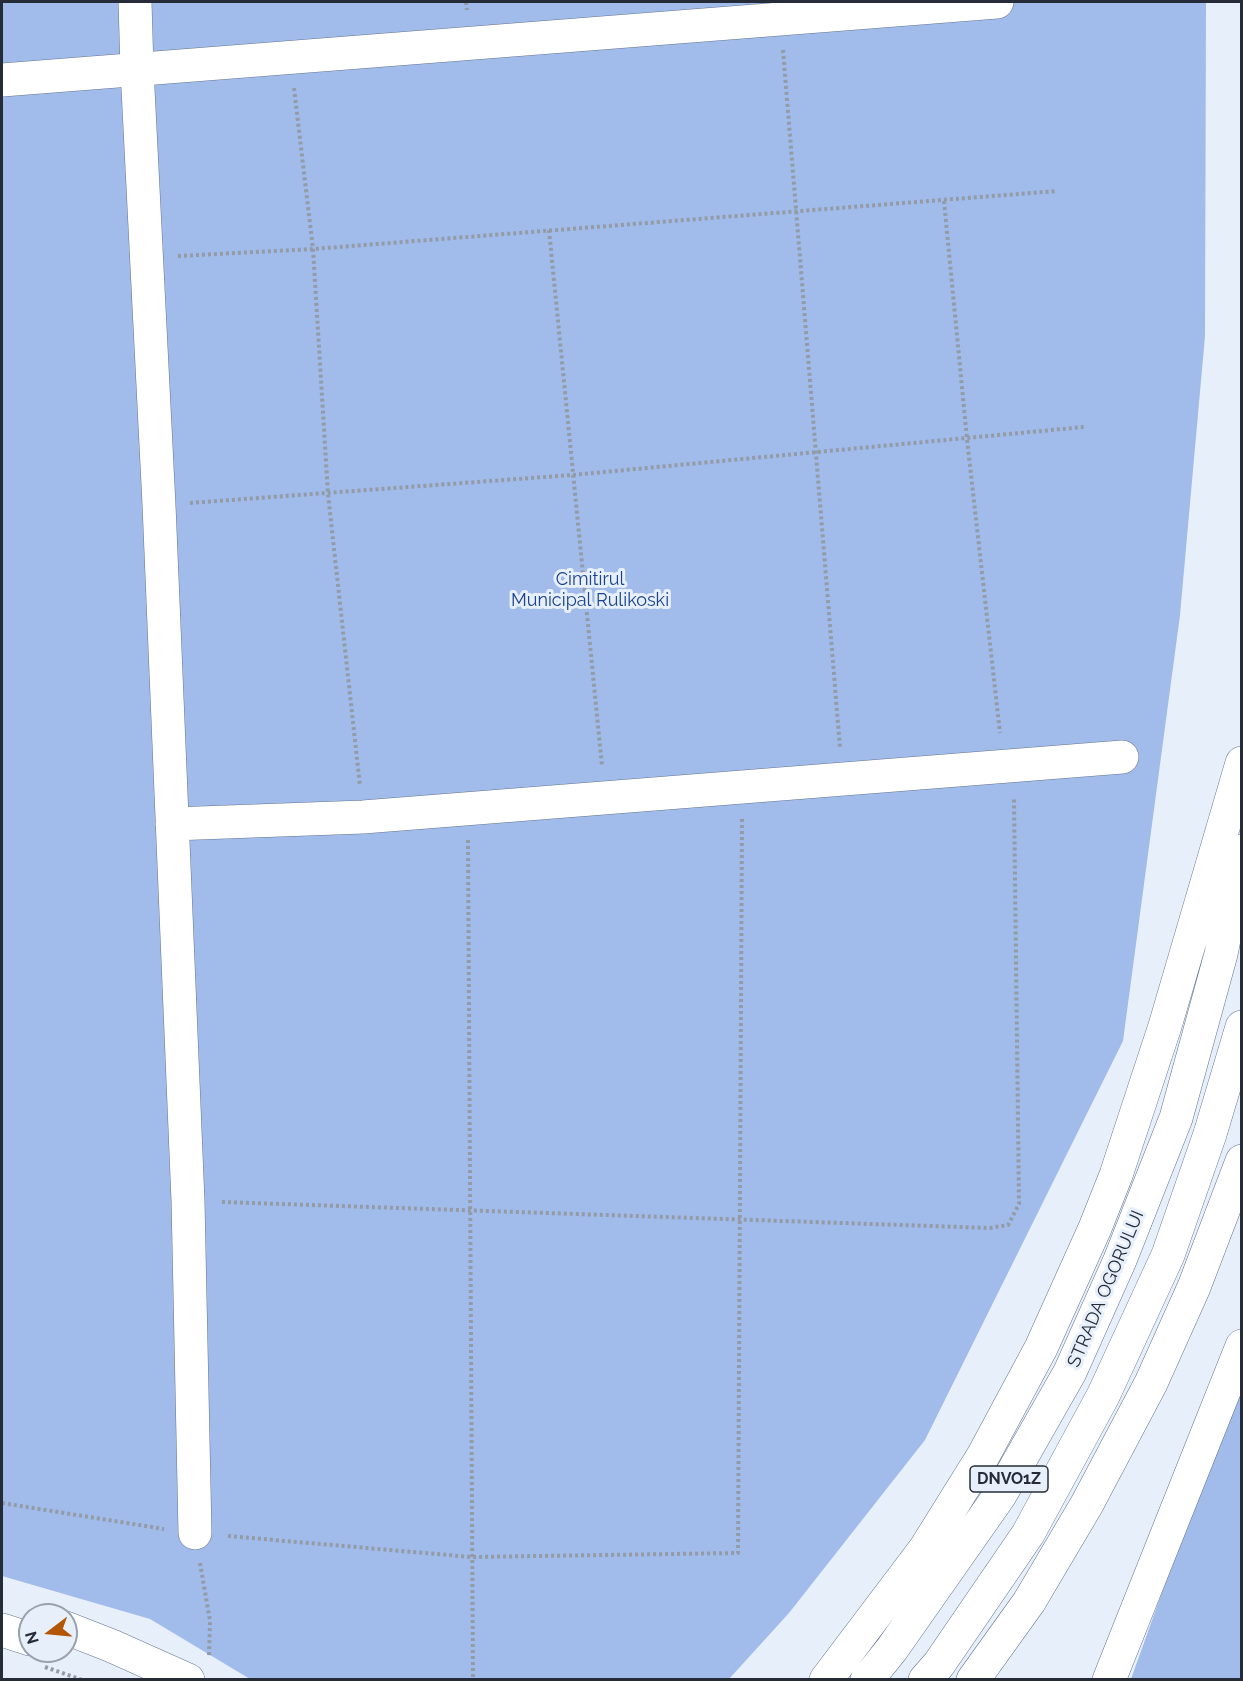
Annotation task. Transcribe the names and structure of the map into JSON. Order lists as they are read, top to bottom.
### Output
{
  "streets": {
    "main road": ["STRADA OGORULUI", "DNVO1Z"]
  },
  "parks": ["Cimitirul Municipal Rulikoski"],
  "north": "left"
}
